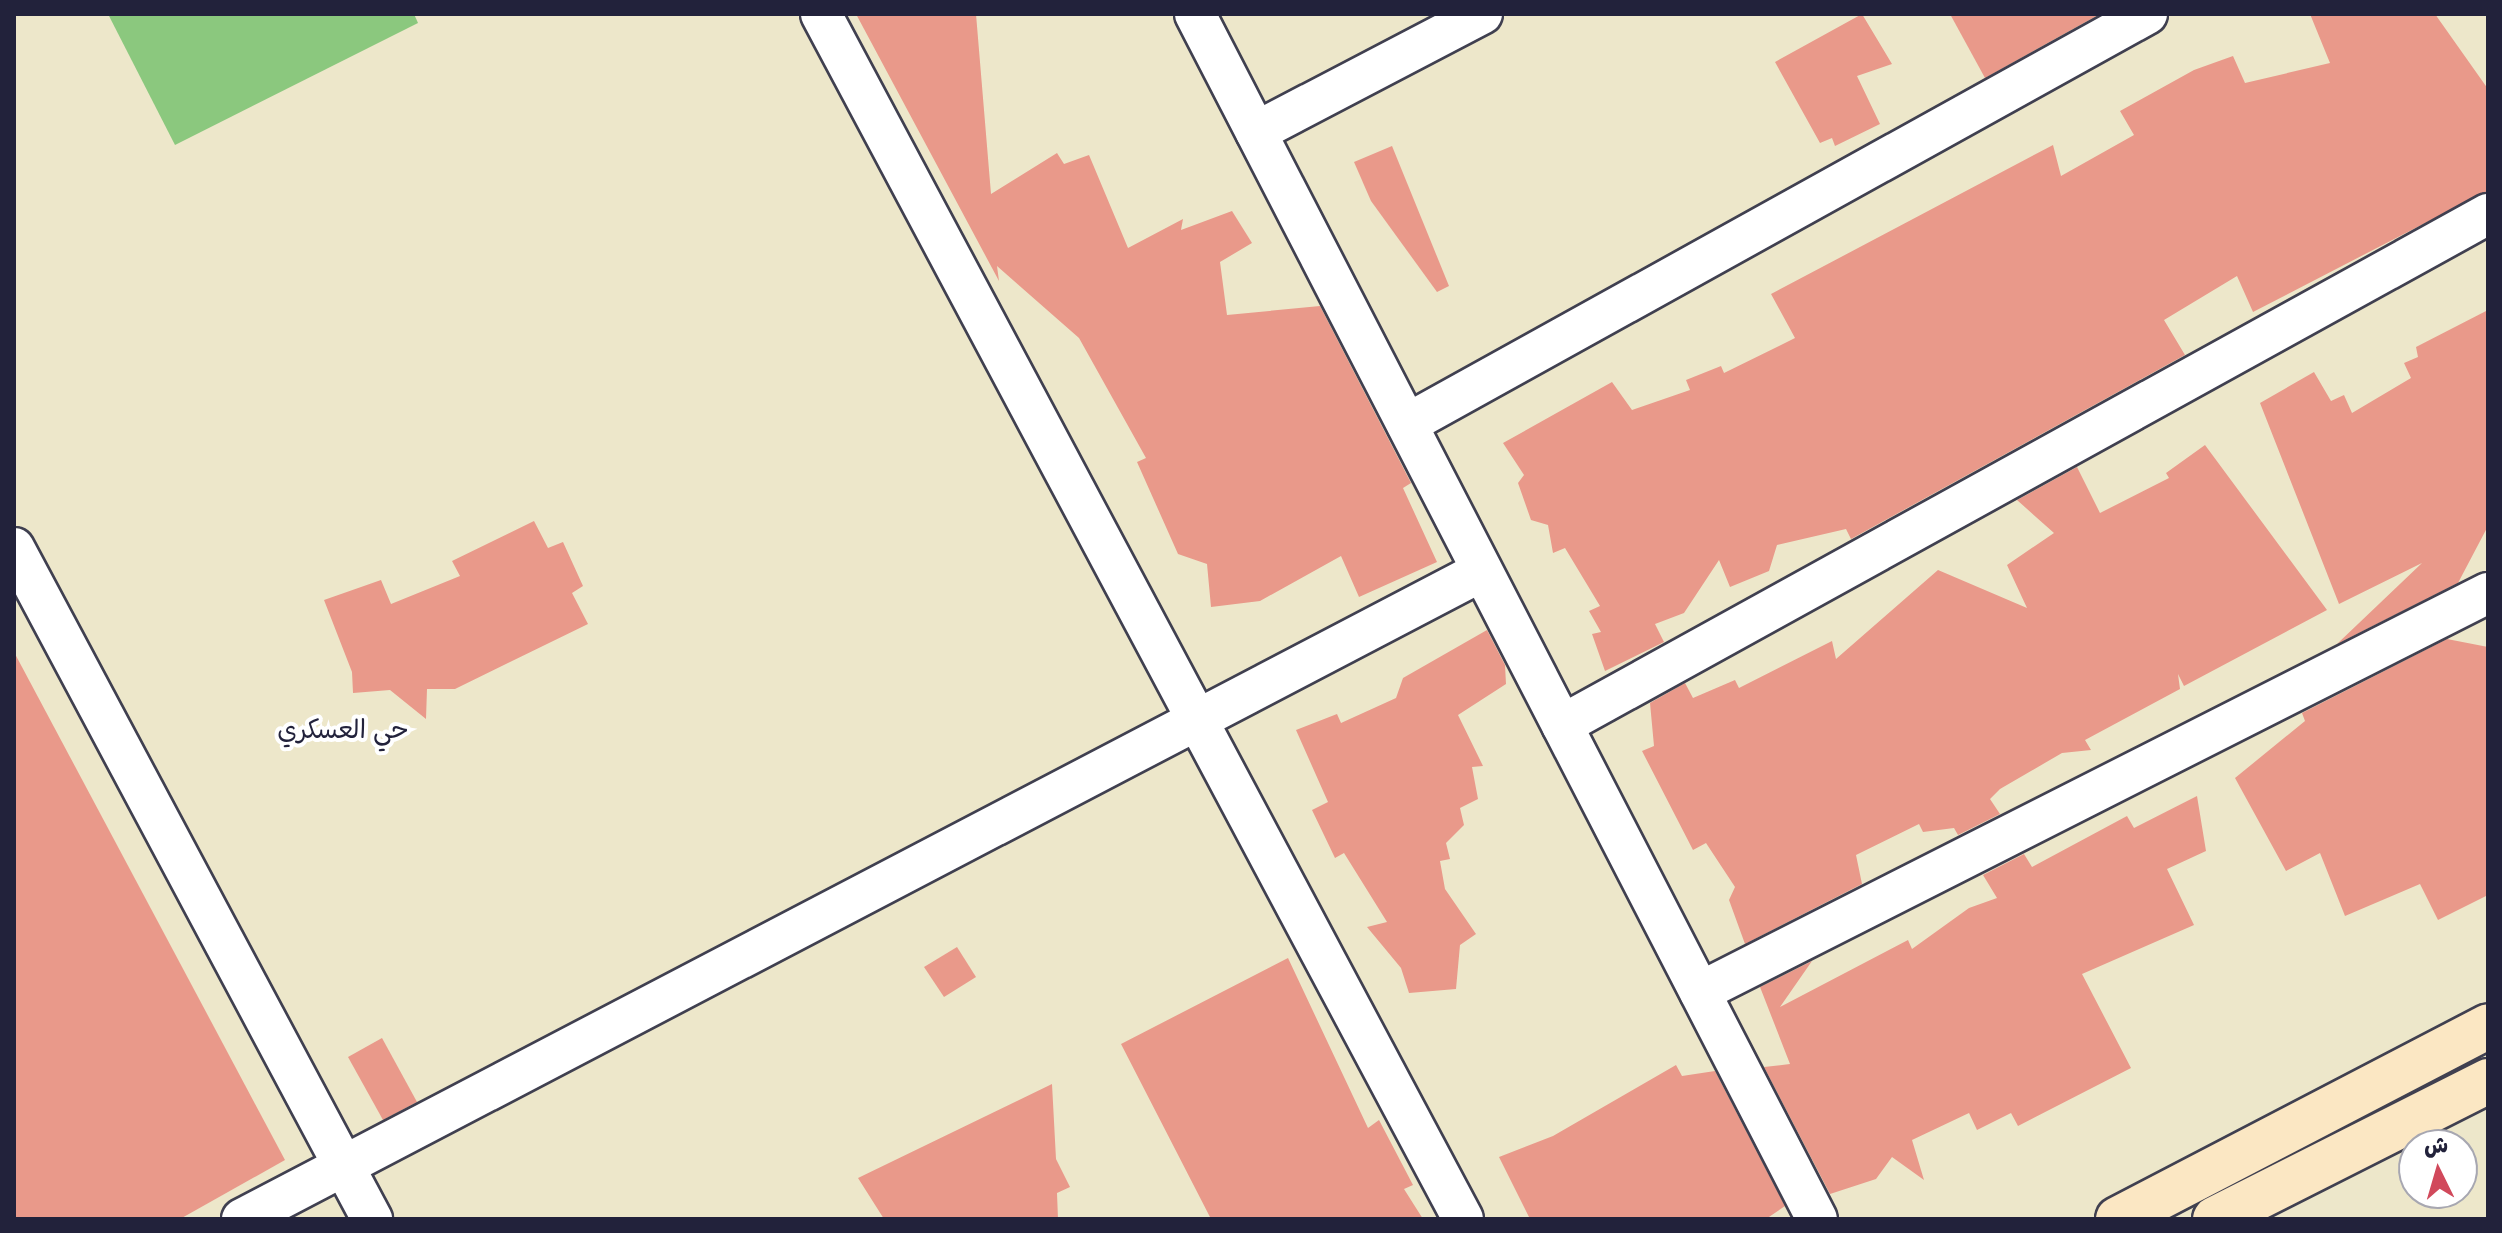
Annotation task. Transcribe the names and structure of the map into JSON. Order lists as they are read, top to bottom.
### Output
{
  "districts": ["حي العسكري"],
  "north": "top"
}
